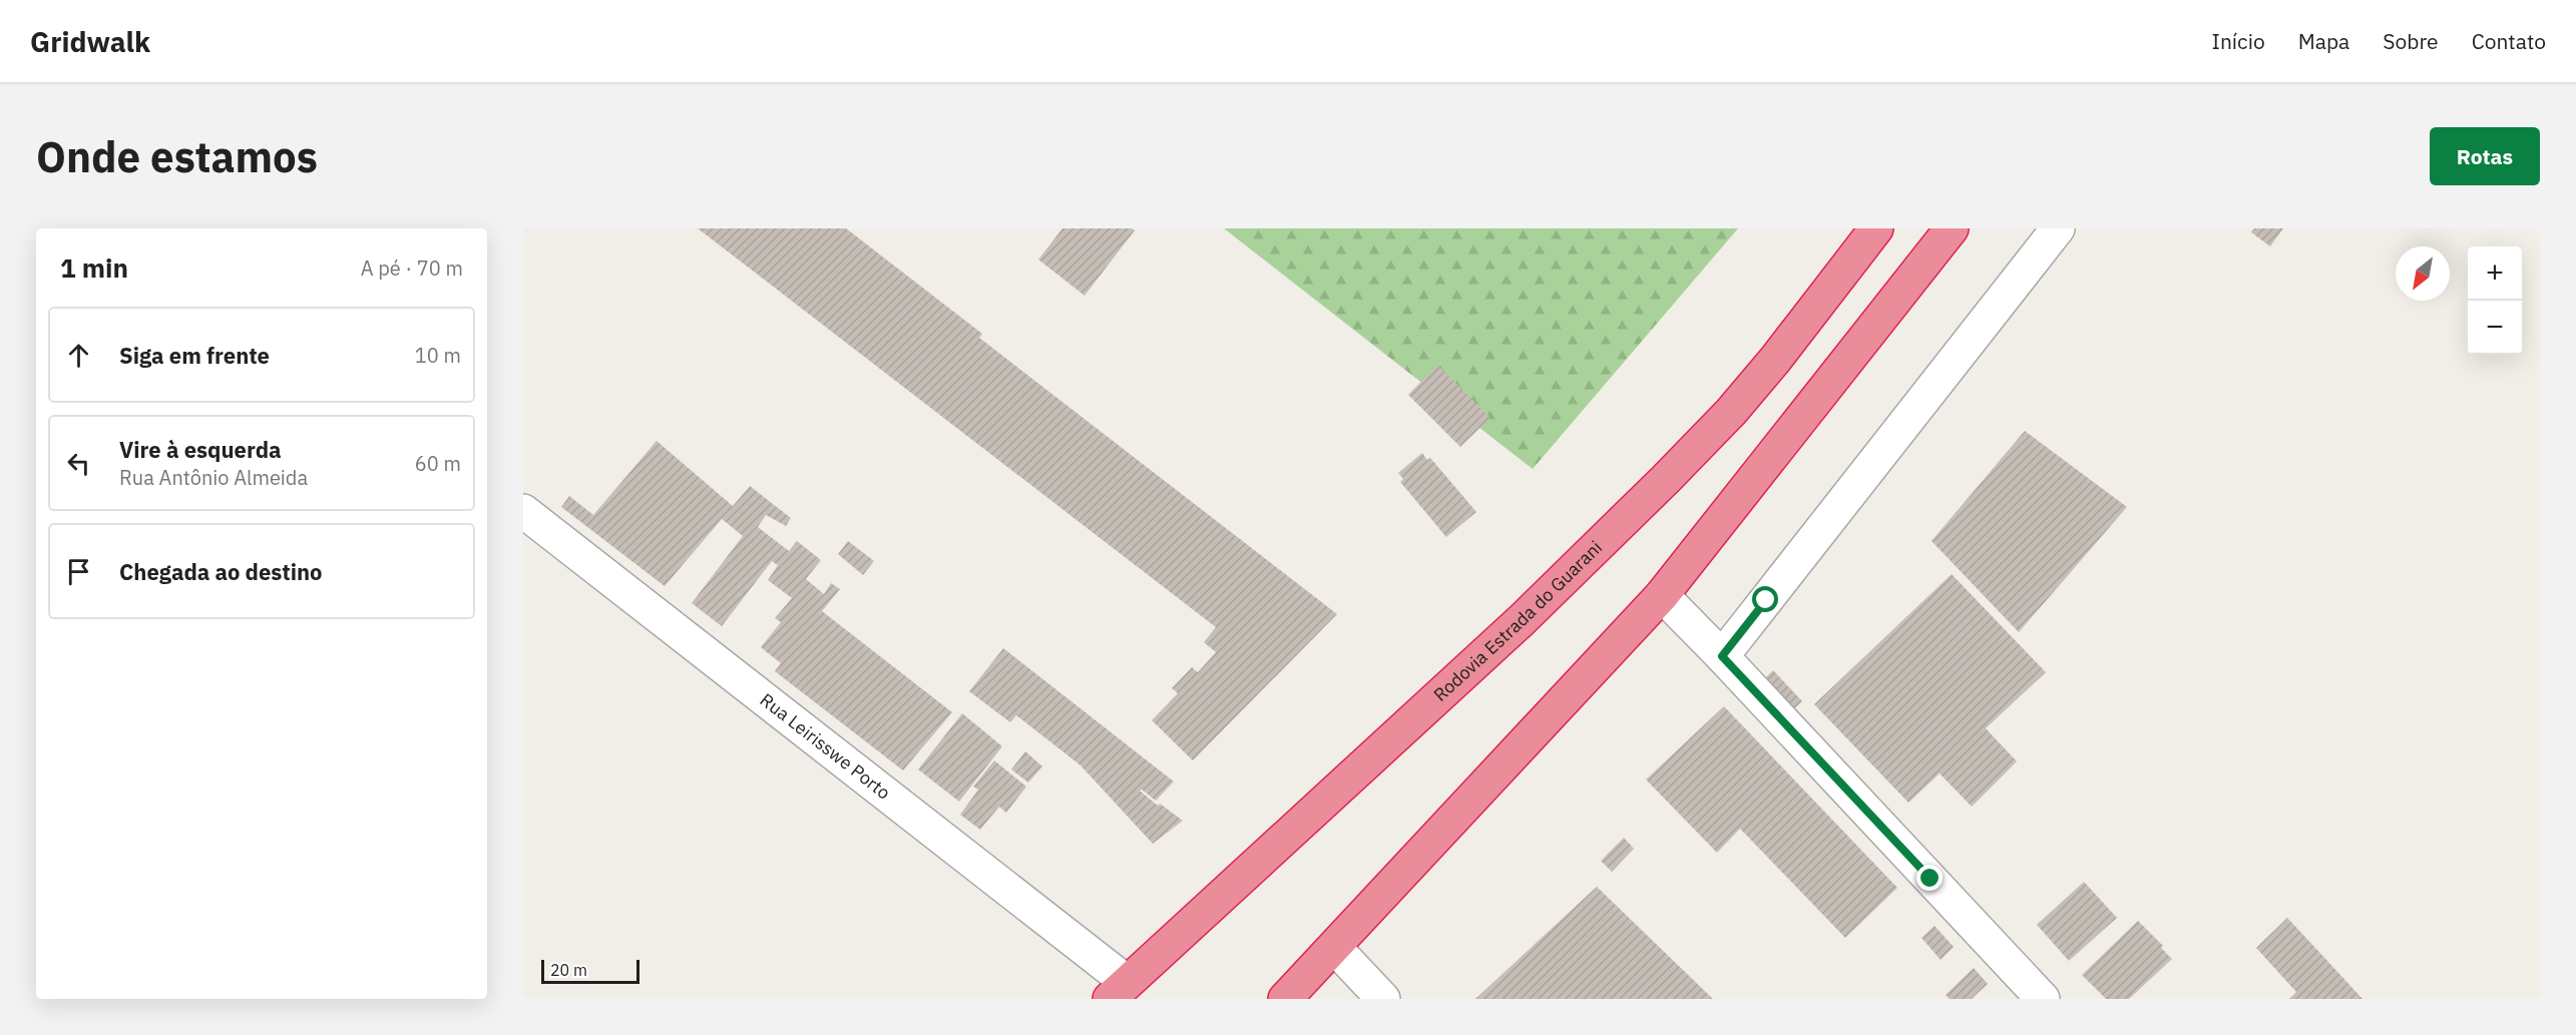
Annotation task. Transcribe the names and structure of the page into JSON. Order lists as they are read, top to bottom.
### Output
{
  "streets": {
    "highway": ["Rodovia Estrada do Guarani"],
    "street": ["Rua Leirisswe Porto"]
  },
  "crossings": [
    ["Rodovia Estrada do Guarani", "Rua Leirisswe Porto"]
  ],
  "scale_bar": "20 m",
  "north": "bottom left",
  "page": {
    "header": "Gridwalk",
    "nav": [
      "Início",
      "Mapa",
      "Sobre",
      "Contato"
    ],
    "buttons": "Rotas",
    "title": "Onde estamos",
    "heading": ["1 min", "A pé · 70 m"],
    "map_buttons": ["+", "−"],
    "list": [
      ["Siga em frente", "10 m"],
      ["Vire à esquerda", "Rua Antônio Almeida", "60 m"],
      "Chegada ao destino"
    ],
    "scale": "20 m"
  }
}
